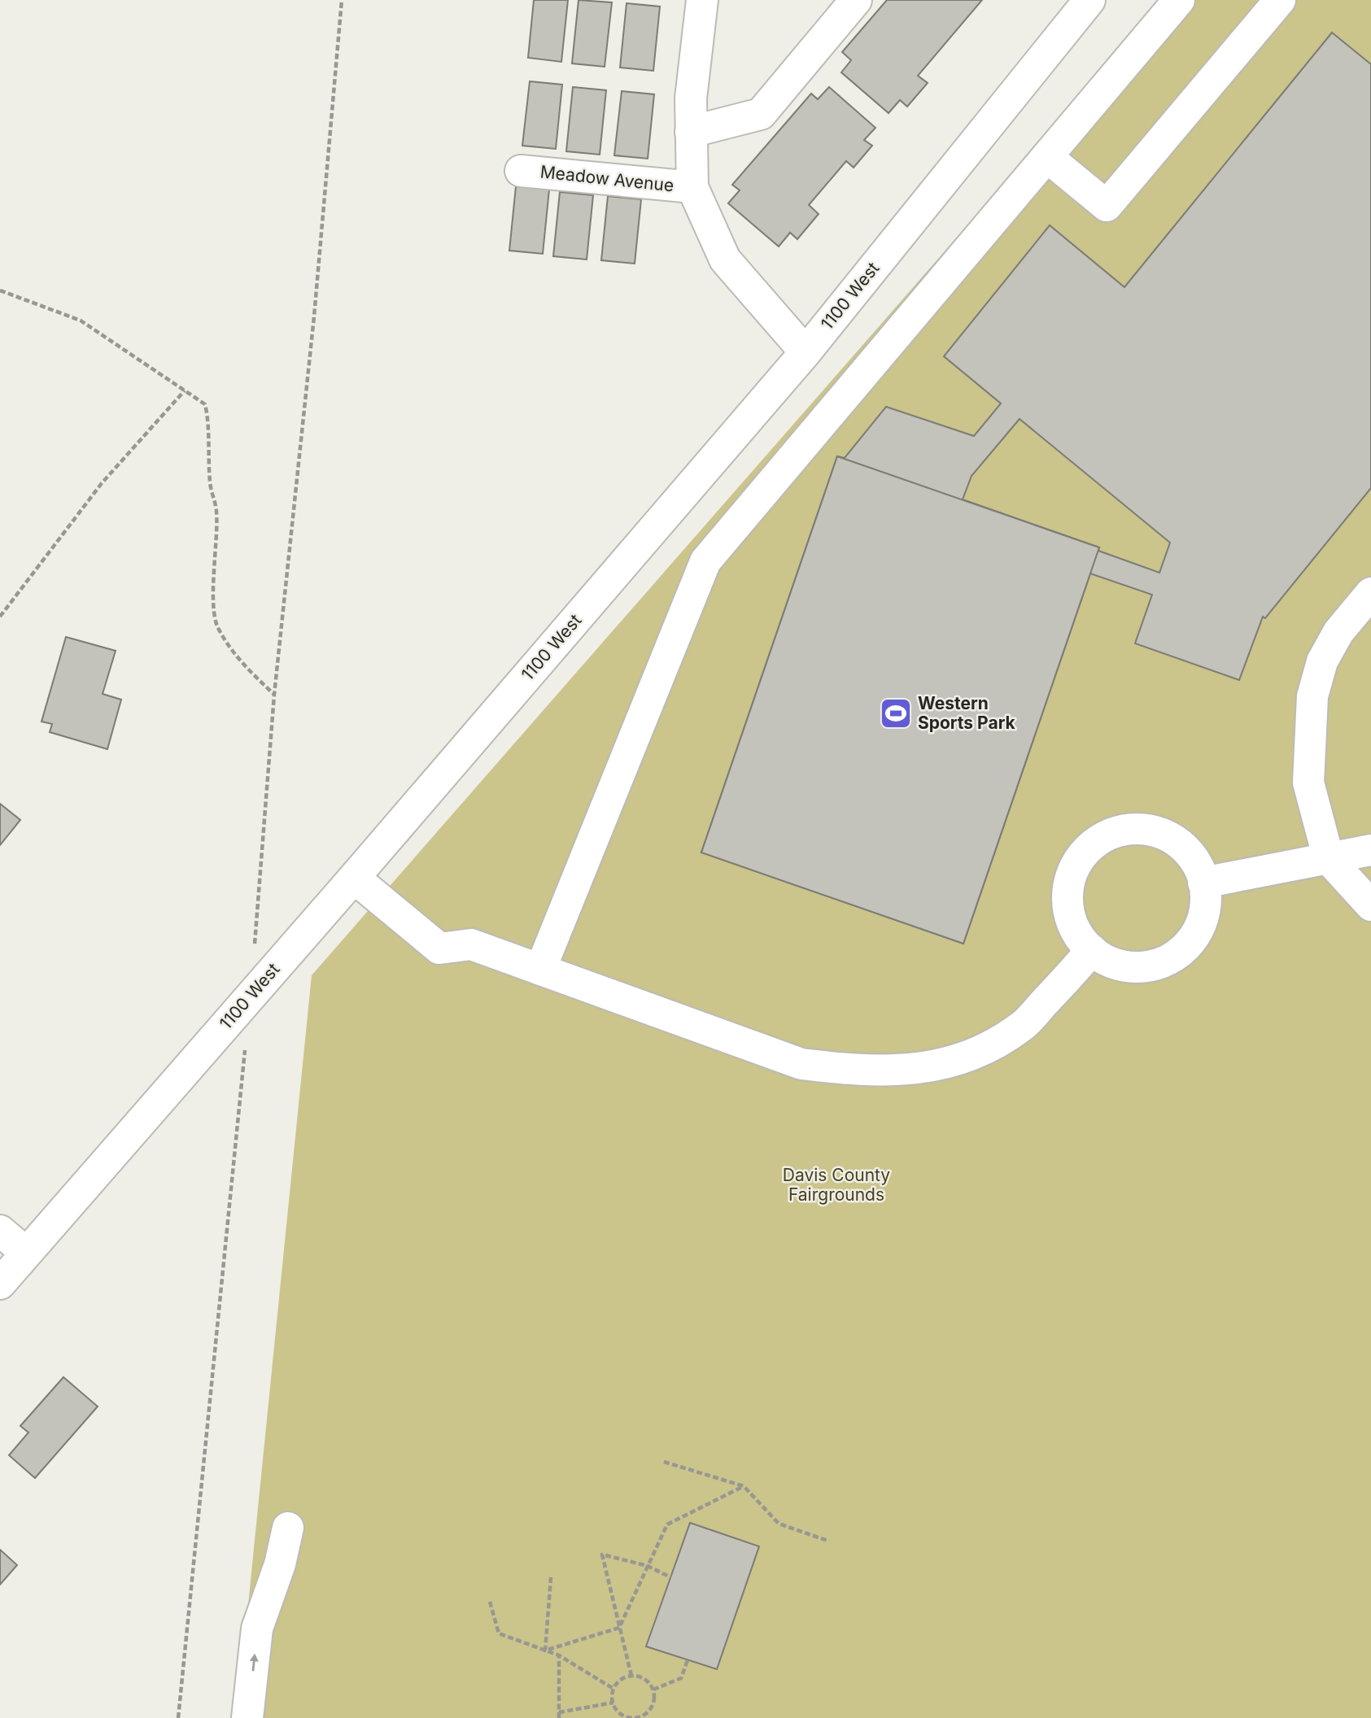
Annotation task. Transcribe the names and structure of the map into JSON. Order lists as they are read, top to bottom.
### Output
{
  "streets": {
    "street": ["Meadow Avenue", "1100 West"]
  },
  "parks": ["Davis County Fairgrounds"],
  "places": {
    "sports": ["Western Sports Park"]
  }
}
